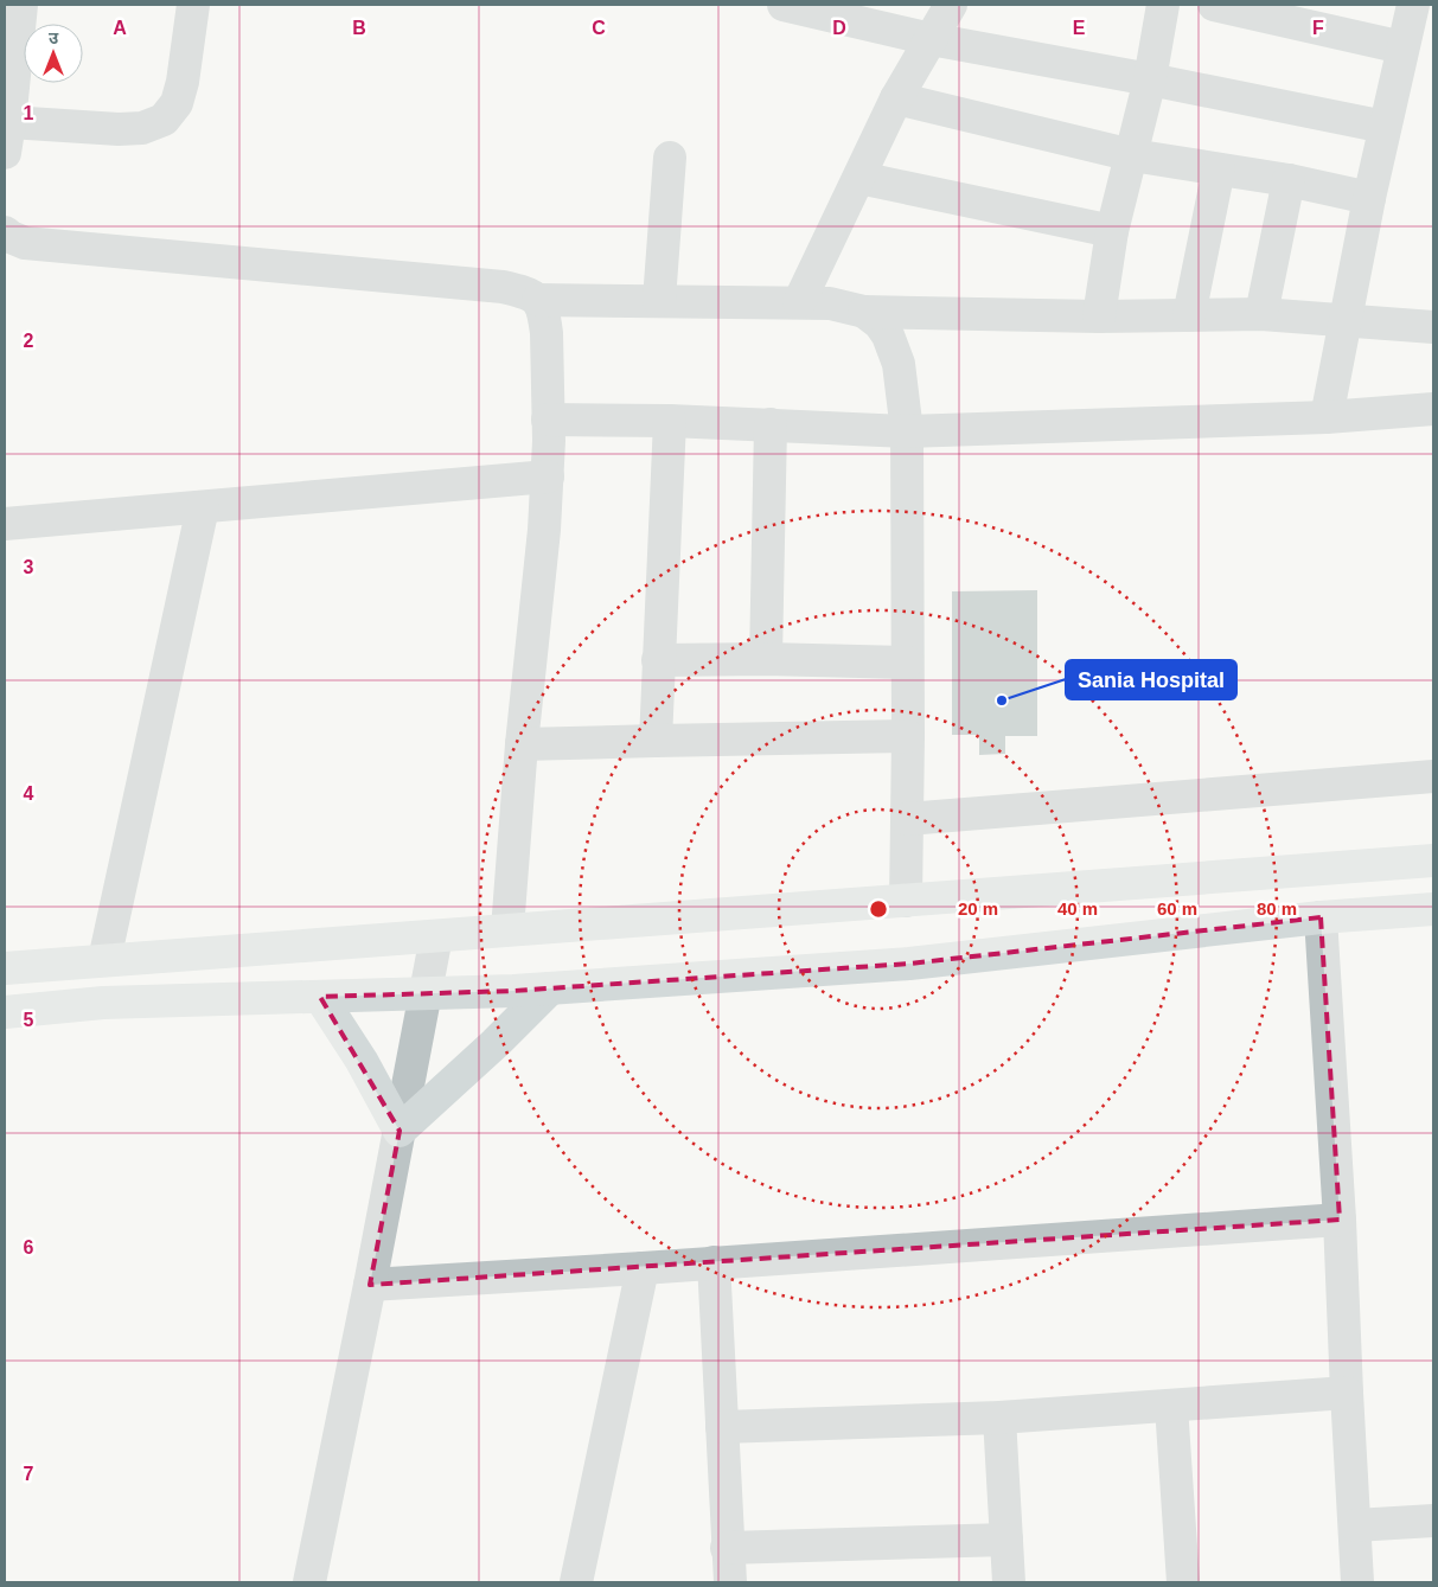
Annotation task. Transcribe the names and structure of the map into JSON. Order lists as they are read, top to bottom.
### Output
{
  "places": ["Sania Hospital"],
  "north": "top",
  "grid": {
    "columns": [
      "A",
      "B",
      "C",
      "D",
      "E",
      "F"
    ],
    "rows": [
      "1",
      "2",
      "3",
      "4",
      "5",
      "6",
      "7"
    ]
  },
  "rings": [
    "20 m",
    "40 m",
    "60 m",
    "80 m"
  ]
}
